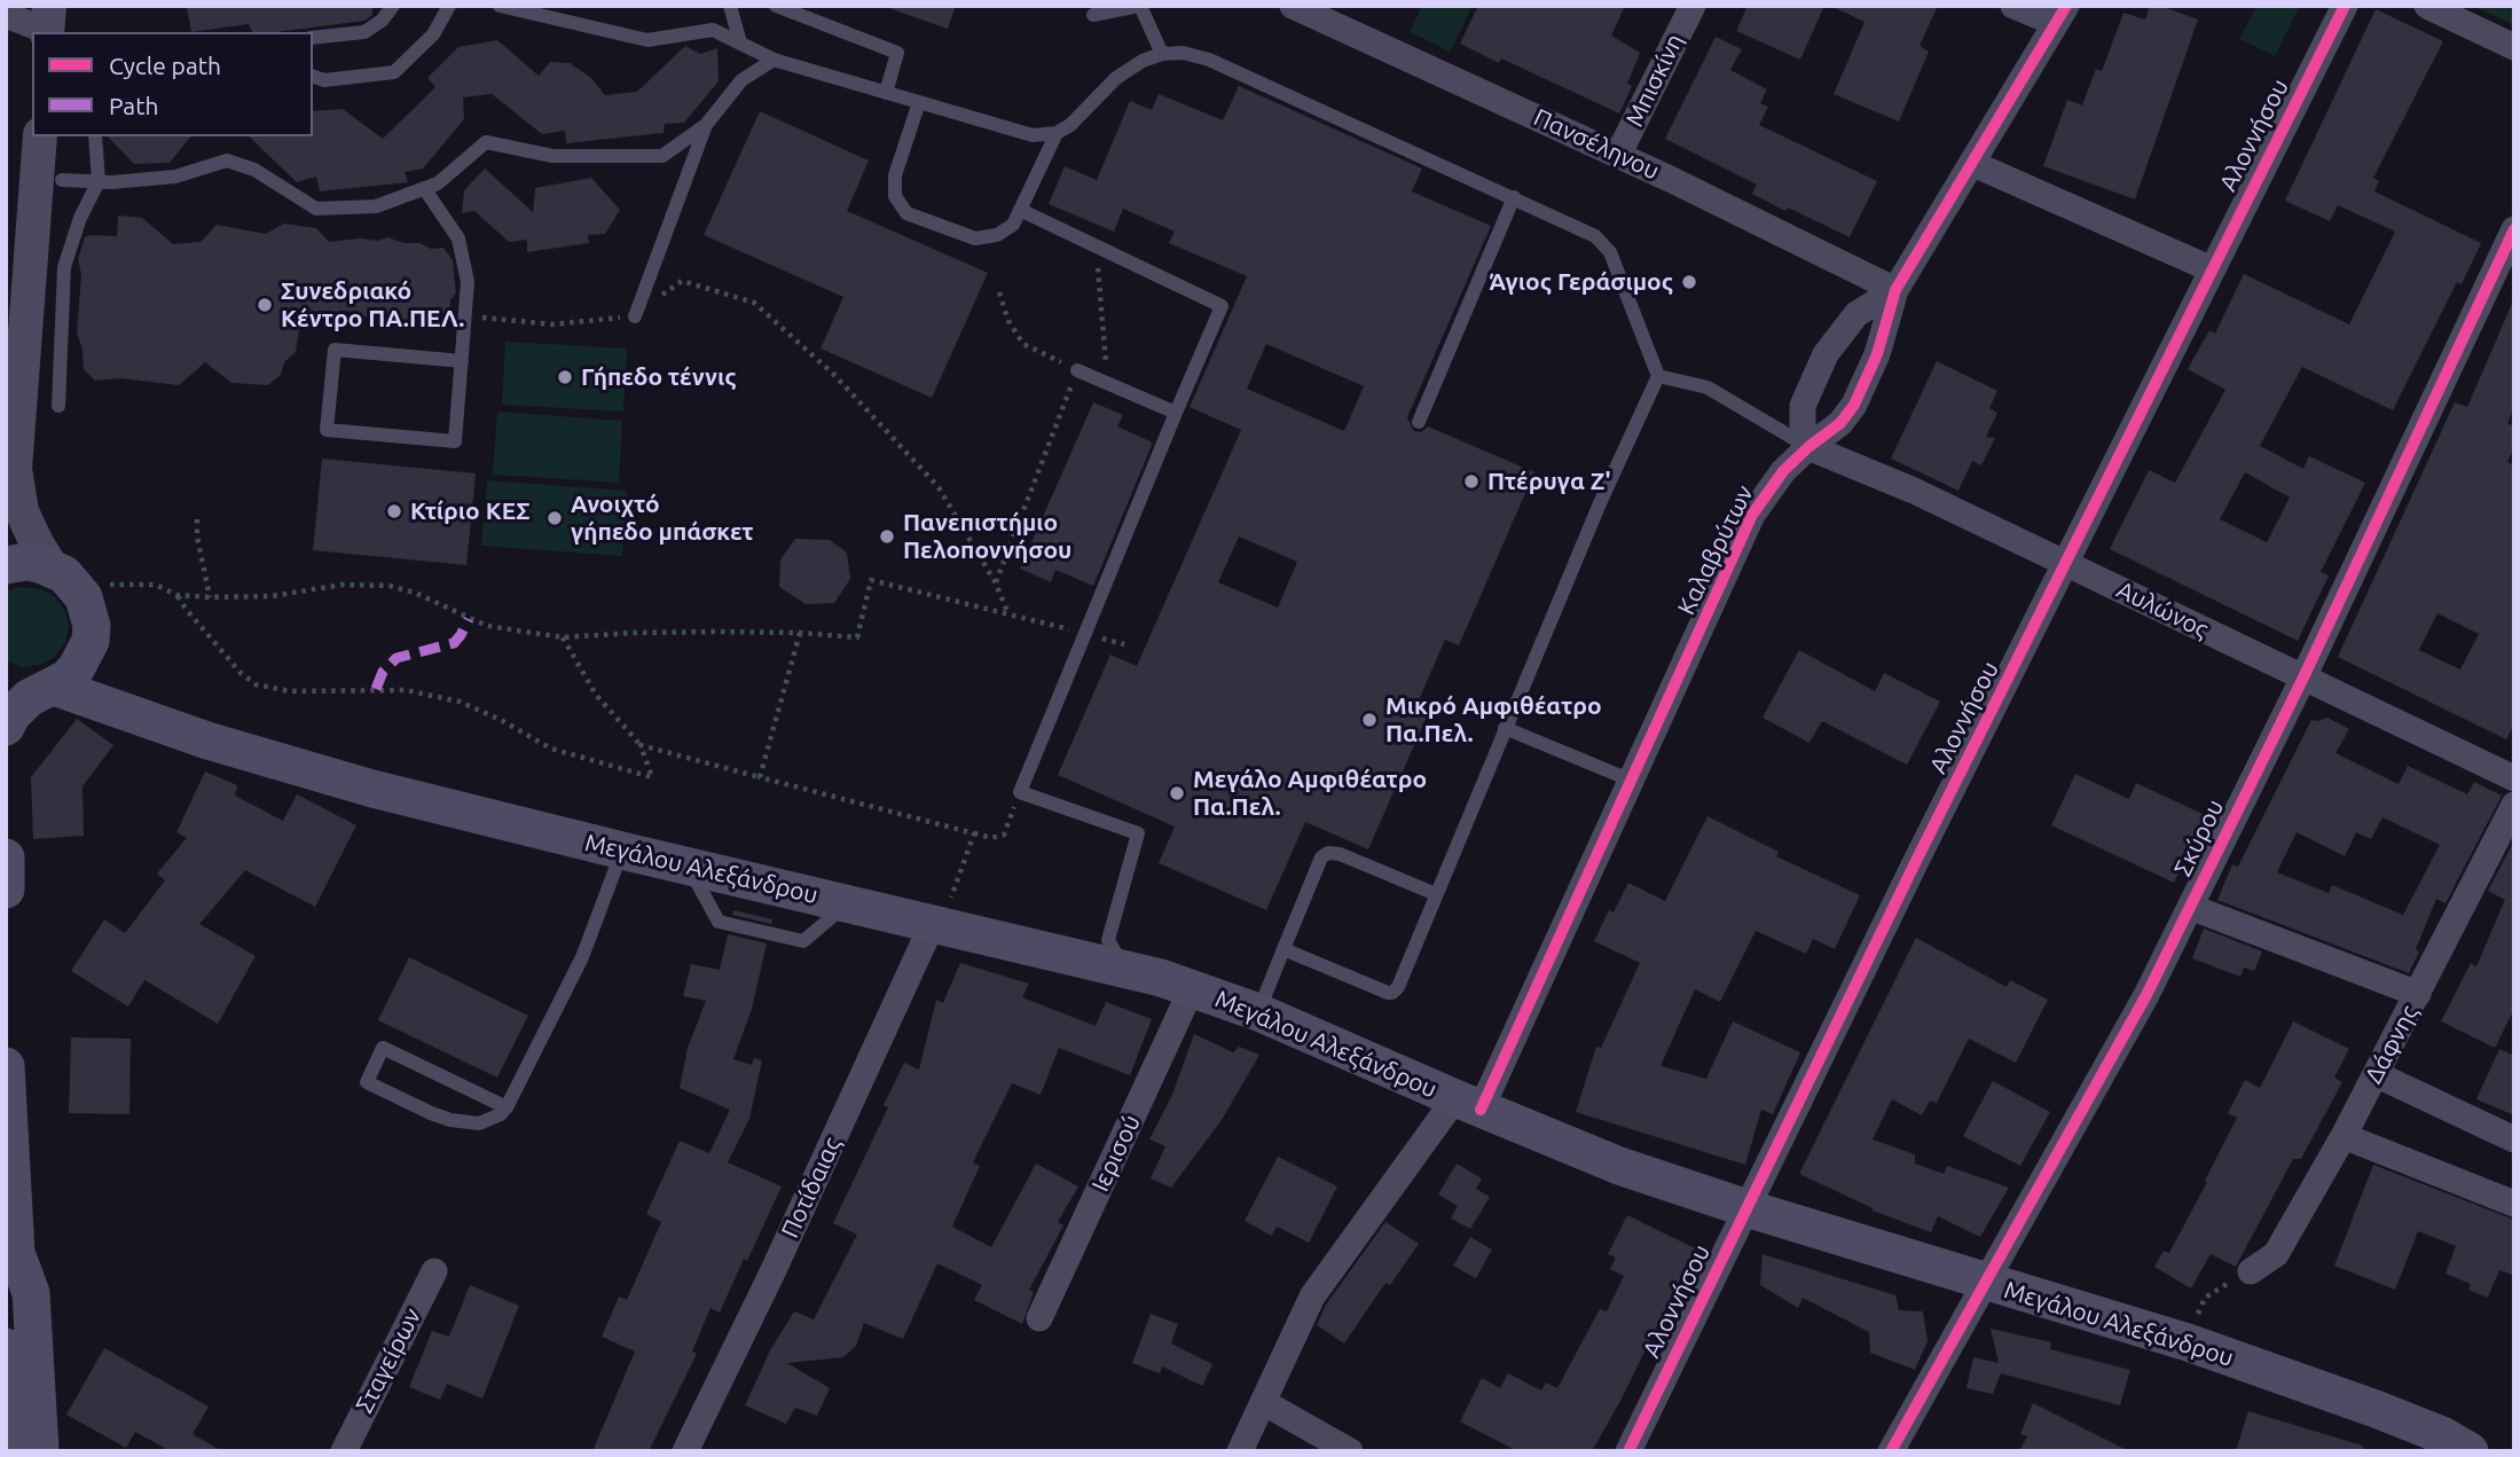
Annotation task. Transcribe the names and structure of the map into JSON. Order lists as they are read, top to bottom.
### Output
{
  "streets": {
    "main road": ["Μεγάλου Αλεξάνδρου"],
    "street": [
      "Μπισκίνη",
      "Αλοννήσου",
      "Πανσέληνου",
      "Καλαβρύτων",
      "Αυλώνος",
      "Σκύρου",
      "Δάφνης",
      "Ιερισού",
      "Ποτίδαιας",
      "Σταγείρων"
    ]
  },
  "crossings": [
    ["Μπισκίνη", "Πανσέληνου"],
    ["Αλοννήσου", "Αυλώνος"],
    ["Αλοννήσου", "Μεγάλου Αλεξάνδρου"],
    ["Πανσέληνου", "Καλαβρύτων"],
    ["Καλαβρύτων", "Αυλώνος"],
    ["Καλαβρύτων", "Μεγάλου Αλεξάνδρου"],
    ["Αυλώνος", "Σκύρου"],
    ["Σκύρου", "Μεγάλου Αλεξάνδρου"],
    ["Μεγάλου Αλεξάνδρου", "Ιερισού"],
    ["Μεγάλου Αλεξάνδρου", "Ποτίδαιας"]
  ],
  "places": [
    "Άγιος Γεράσιμος",
    "Συνεδριακό Κέντρο ΠΑ.ΠΕΛ.",
    "Γήπεδο τέννις",
    "Πτέρυγα Ζ'",
    "Κτίριο ΚΕΣ",
    "Ανοιχτό γήπεδο μπάσκετ",
    "Πανεπιστήμιο Πελοποννήσου",
    "Μικρό Αμφιθέατρο Πα.Πελ.",
    "Μεγάλο Αμφιθέατρο Πα.Πελ."
  ],
  "legend": ["Cycle path", "Path"]
}
